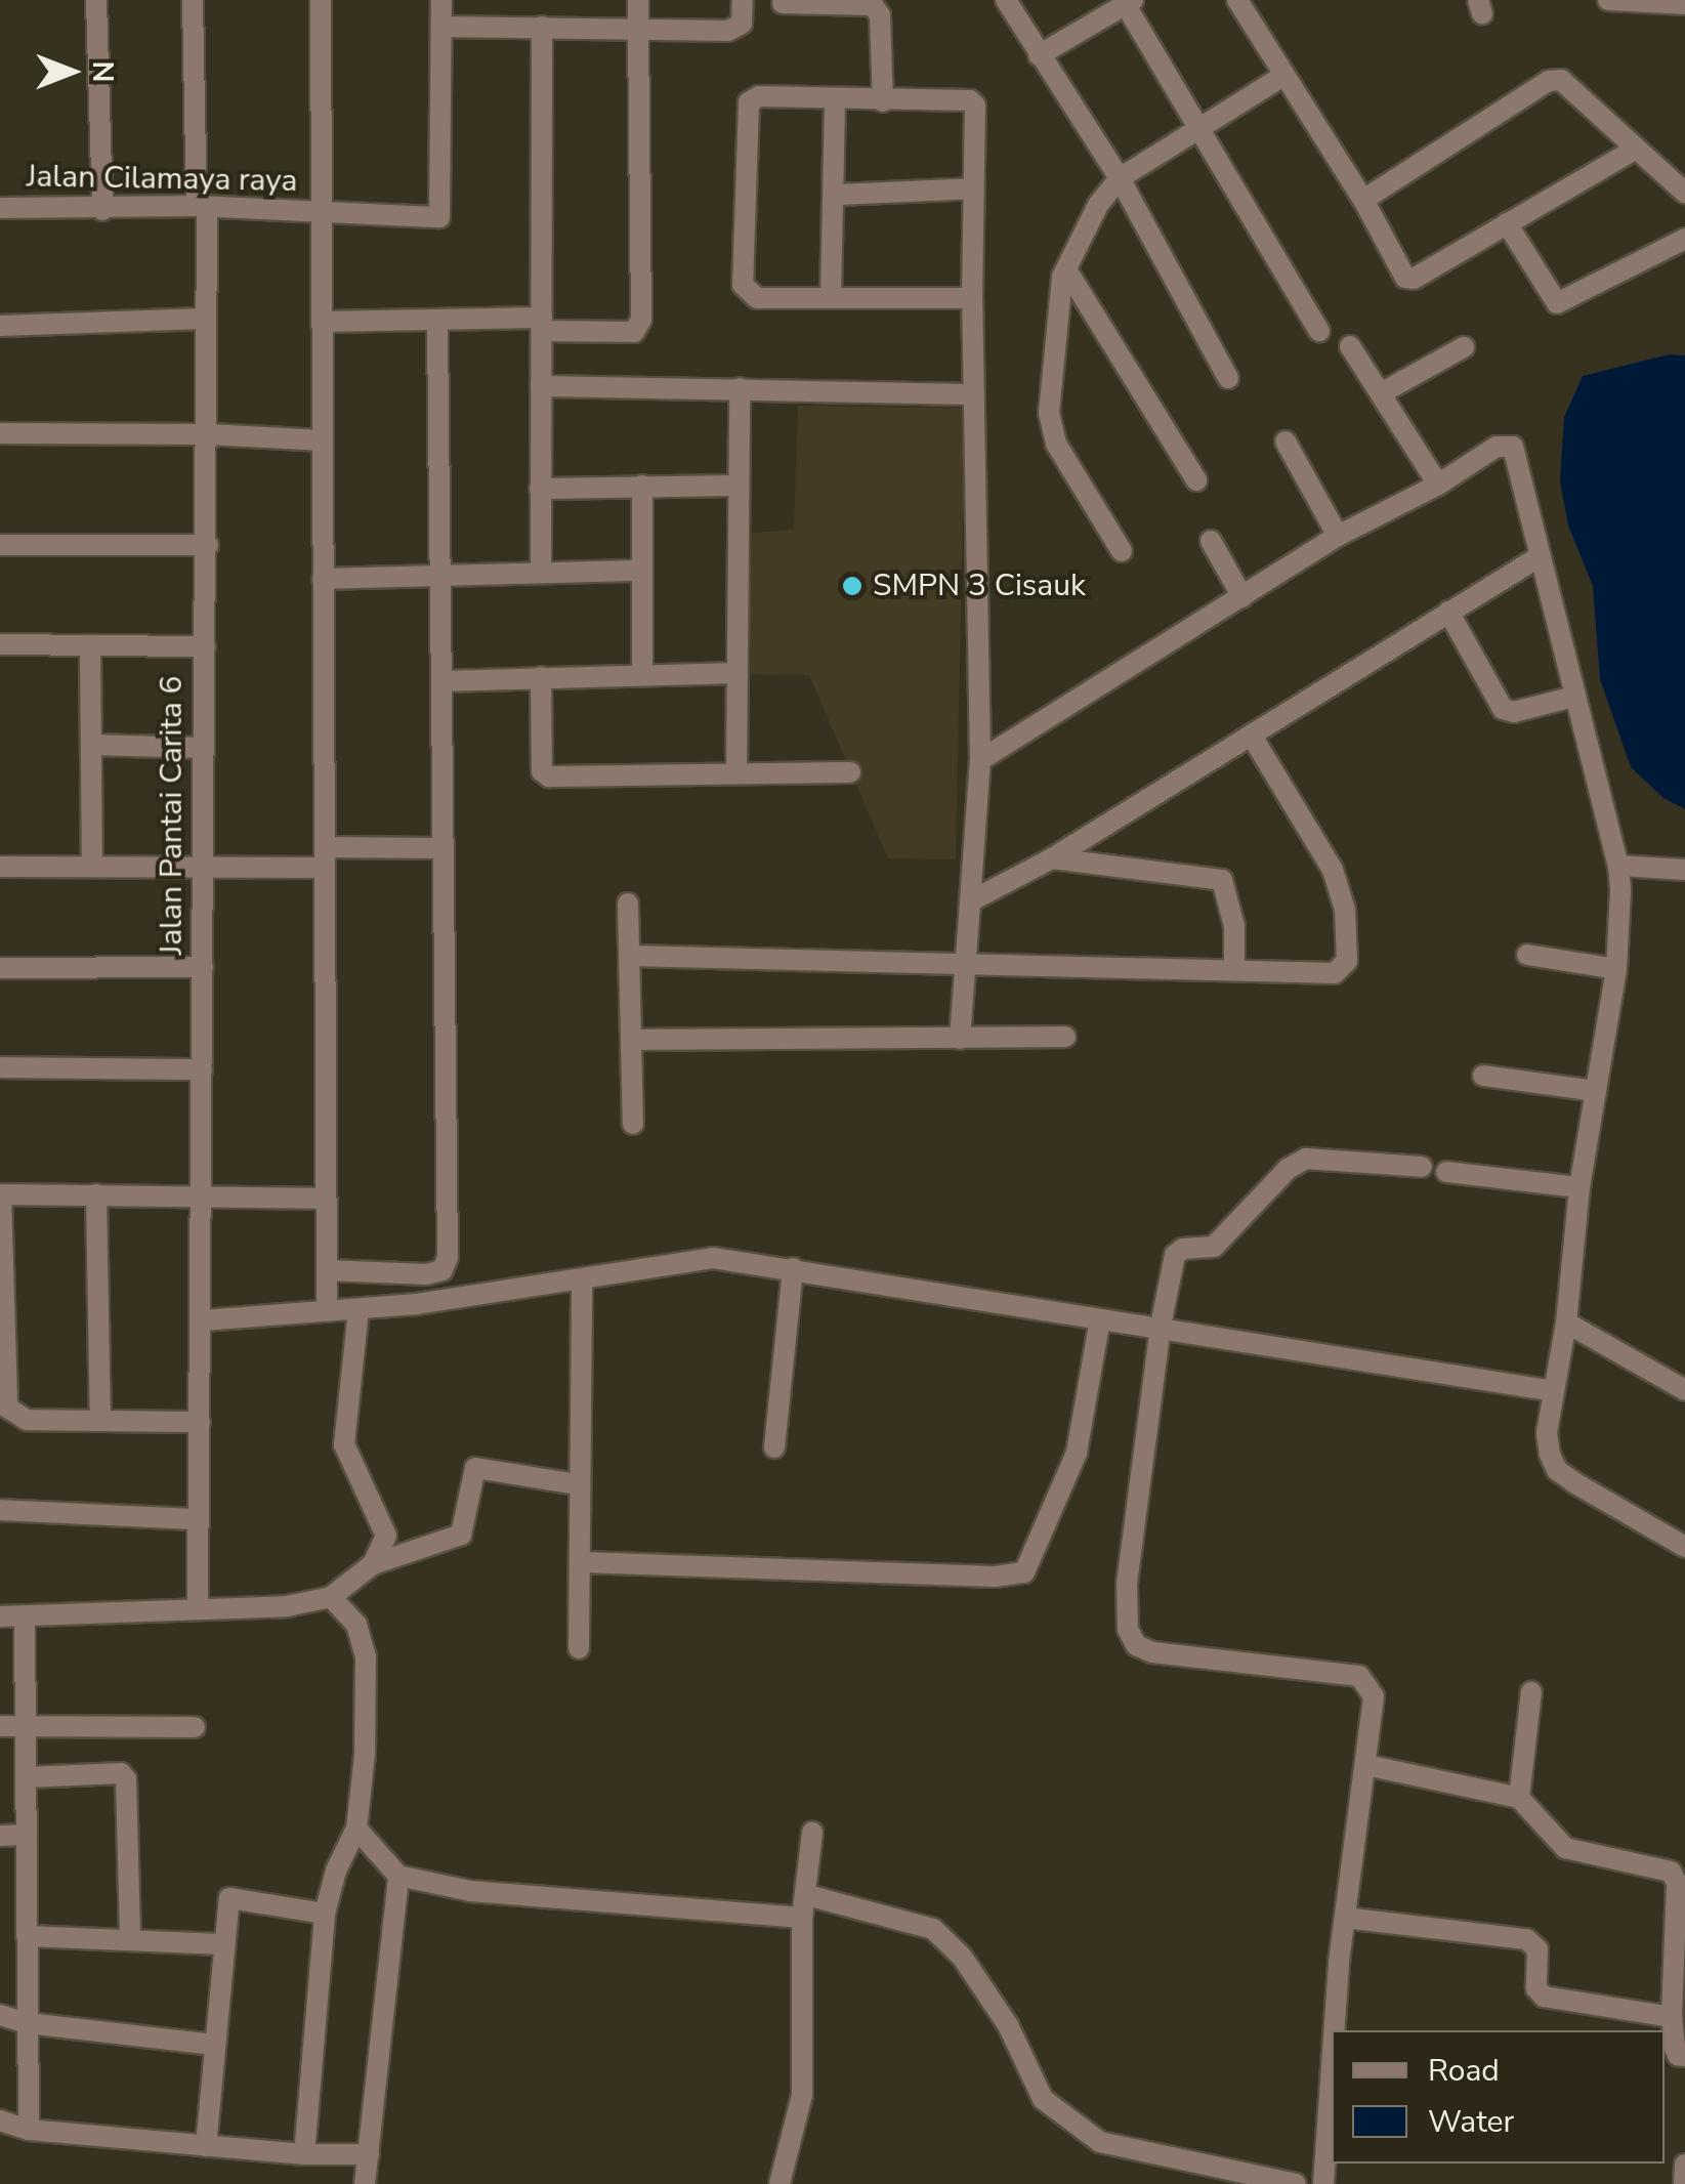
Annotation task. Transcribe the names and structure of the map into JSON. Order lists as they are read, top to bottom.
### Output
{
  "streets": {
    "street": ["Jalan Cilamaya raya", "Jalan Pantai Carita 6"]
  },
  "crossings": [
    ["Jalan Cilamaya raya", "Jalan Pantai Carita 6"]
  ],
  "places": ["SMPN 3 Cisauk"],
  "legend": ["Road", "Water"],
  "north": "right"
}
